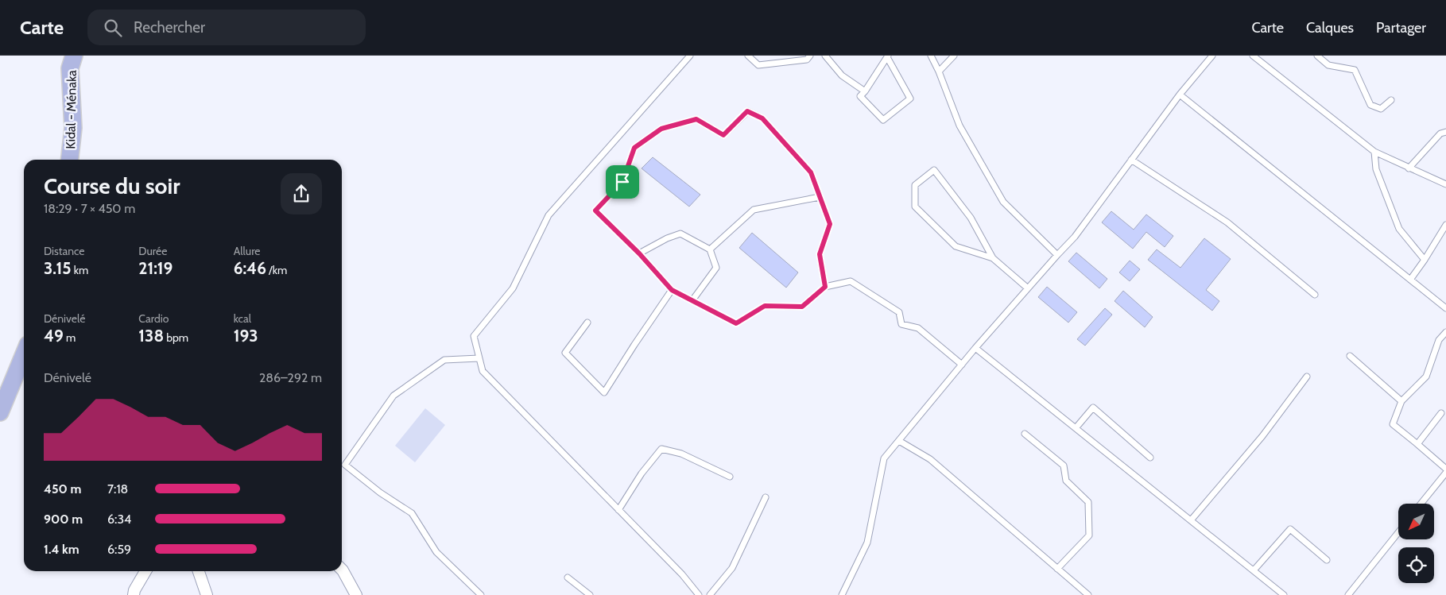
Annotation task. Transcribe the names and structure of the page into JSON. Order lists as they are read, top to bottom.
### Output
{
  "streets": {
    "main road": ["Kidal - Ménaka"]
  },
  "north": "bottom left",
  "page": {
    "header": "Carte",
    "search": "Rechercher",
    "nav": ["Carte", "Calques", "Partager"],
    "heading": ["Course du soir", "18:29 · 7 × 450 m"],
    "stats": [
      ["Distance", "3.15 km"],
      ["Durée", "21:19"],
      ["Allure", "6:46 /km"],
      ["Dénivelé", "49 m"],
      ["Cardio", "138 bpm"],
      ["kcal", "193"]
    ],
    "chart": ["Dénivelé", "286–292 m"],
    "list": [
      {
        "name": "450 m",
        "note": "7:18"
      },
      {
        "name": "900 m",
        "note": "6:34"
      },
      {
        "name": "1.4 km",
        "note": "6:59"
      }
    ]
  }
}
